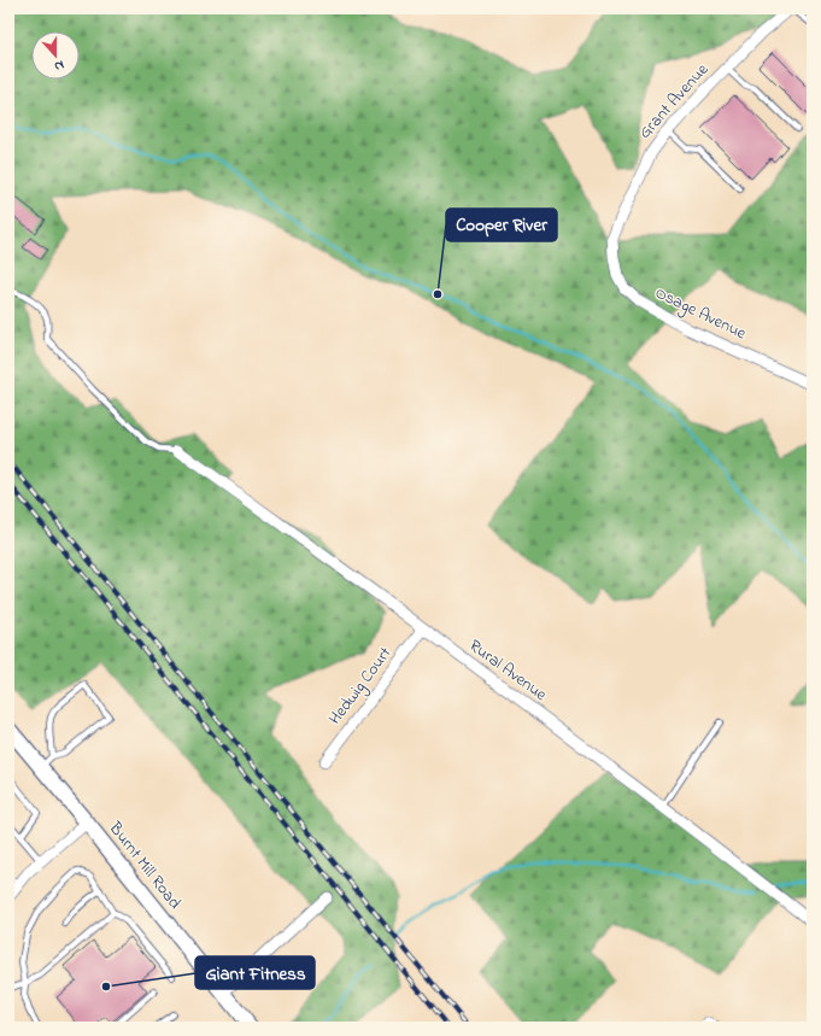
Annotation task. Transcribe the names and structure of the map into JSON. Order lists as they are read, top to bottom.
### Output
{
  "streets": {
    "main road": ["Burnt Mill Road"],
    "street": [
      "Grant Avenue",
      "Osage Avenue",
      "Rural Avenue",
      "Hedwig Court"
    ]
  },
  "crossings": [
    ["Grant Avenue", "Osage Avenue"],
    ["Rural Avenue", "Hedwig Court"]
  ],
  "places": ["Cooper River", "Giant Fitness"],
  "north": "bottom"
}
